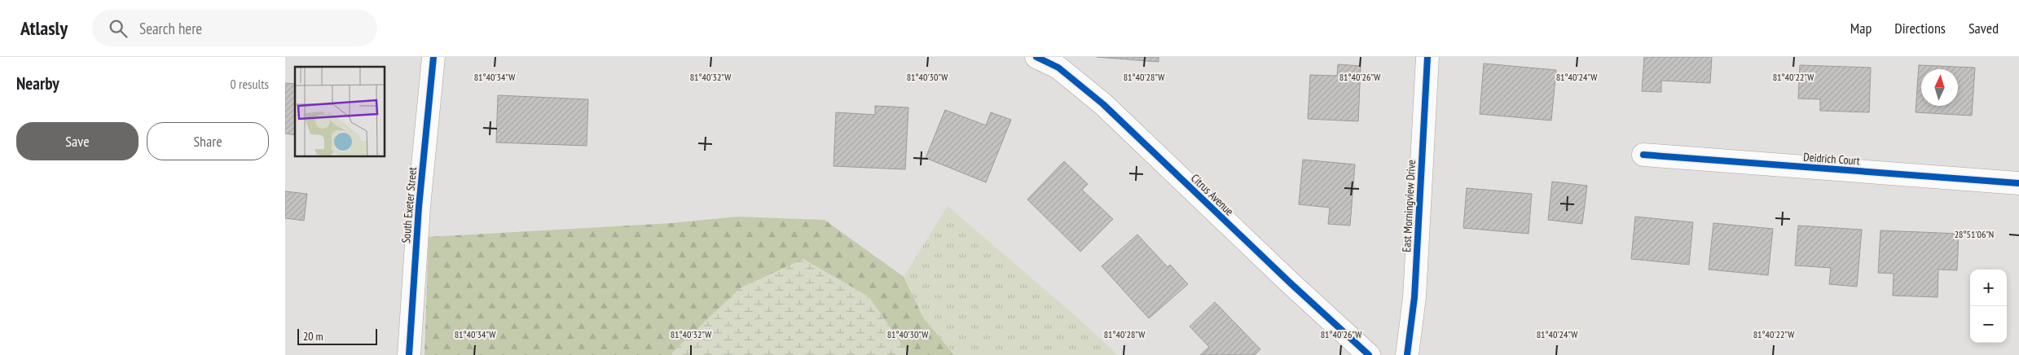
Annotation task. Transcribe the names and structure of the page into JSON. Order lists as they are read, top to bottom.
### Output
{
  "streets": {
    "street": [
      "Deidrich Court",
      "Citrus Avenue",
      "South Exeter Street",
      "East Morningview Drive"
    ]
  },
  "scale_bar": "20 m",
  "north": "top",
  "page": {
    "header": "Atlasly",
    "search": "Search here",
    "nav": ["Map", "Directions", "Saved"],
    "heading": ["Nearby", "0 results"],
    "buttons": ["Save", "Share"],
    "map_buttons": ["+", "−"],
    "scale": "20 m"
  },
  "coordinates": [
    "81°40'34\"W",
    "81°40'32\"W",
    "81°40'30\"W",
    "81°40'28\"W",
    "81°40'26\"W",
    "81°40'24\"W",
    "81°40'22\"W",
    "28°51'06\"N"
  ]
}
